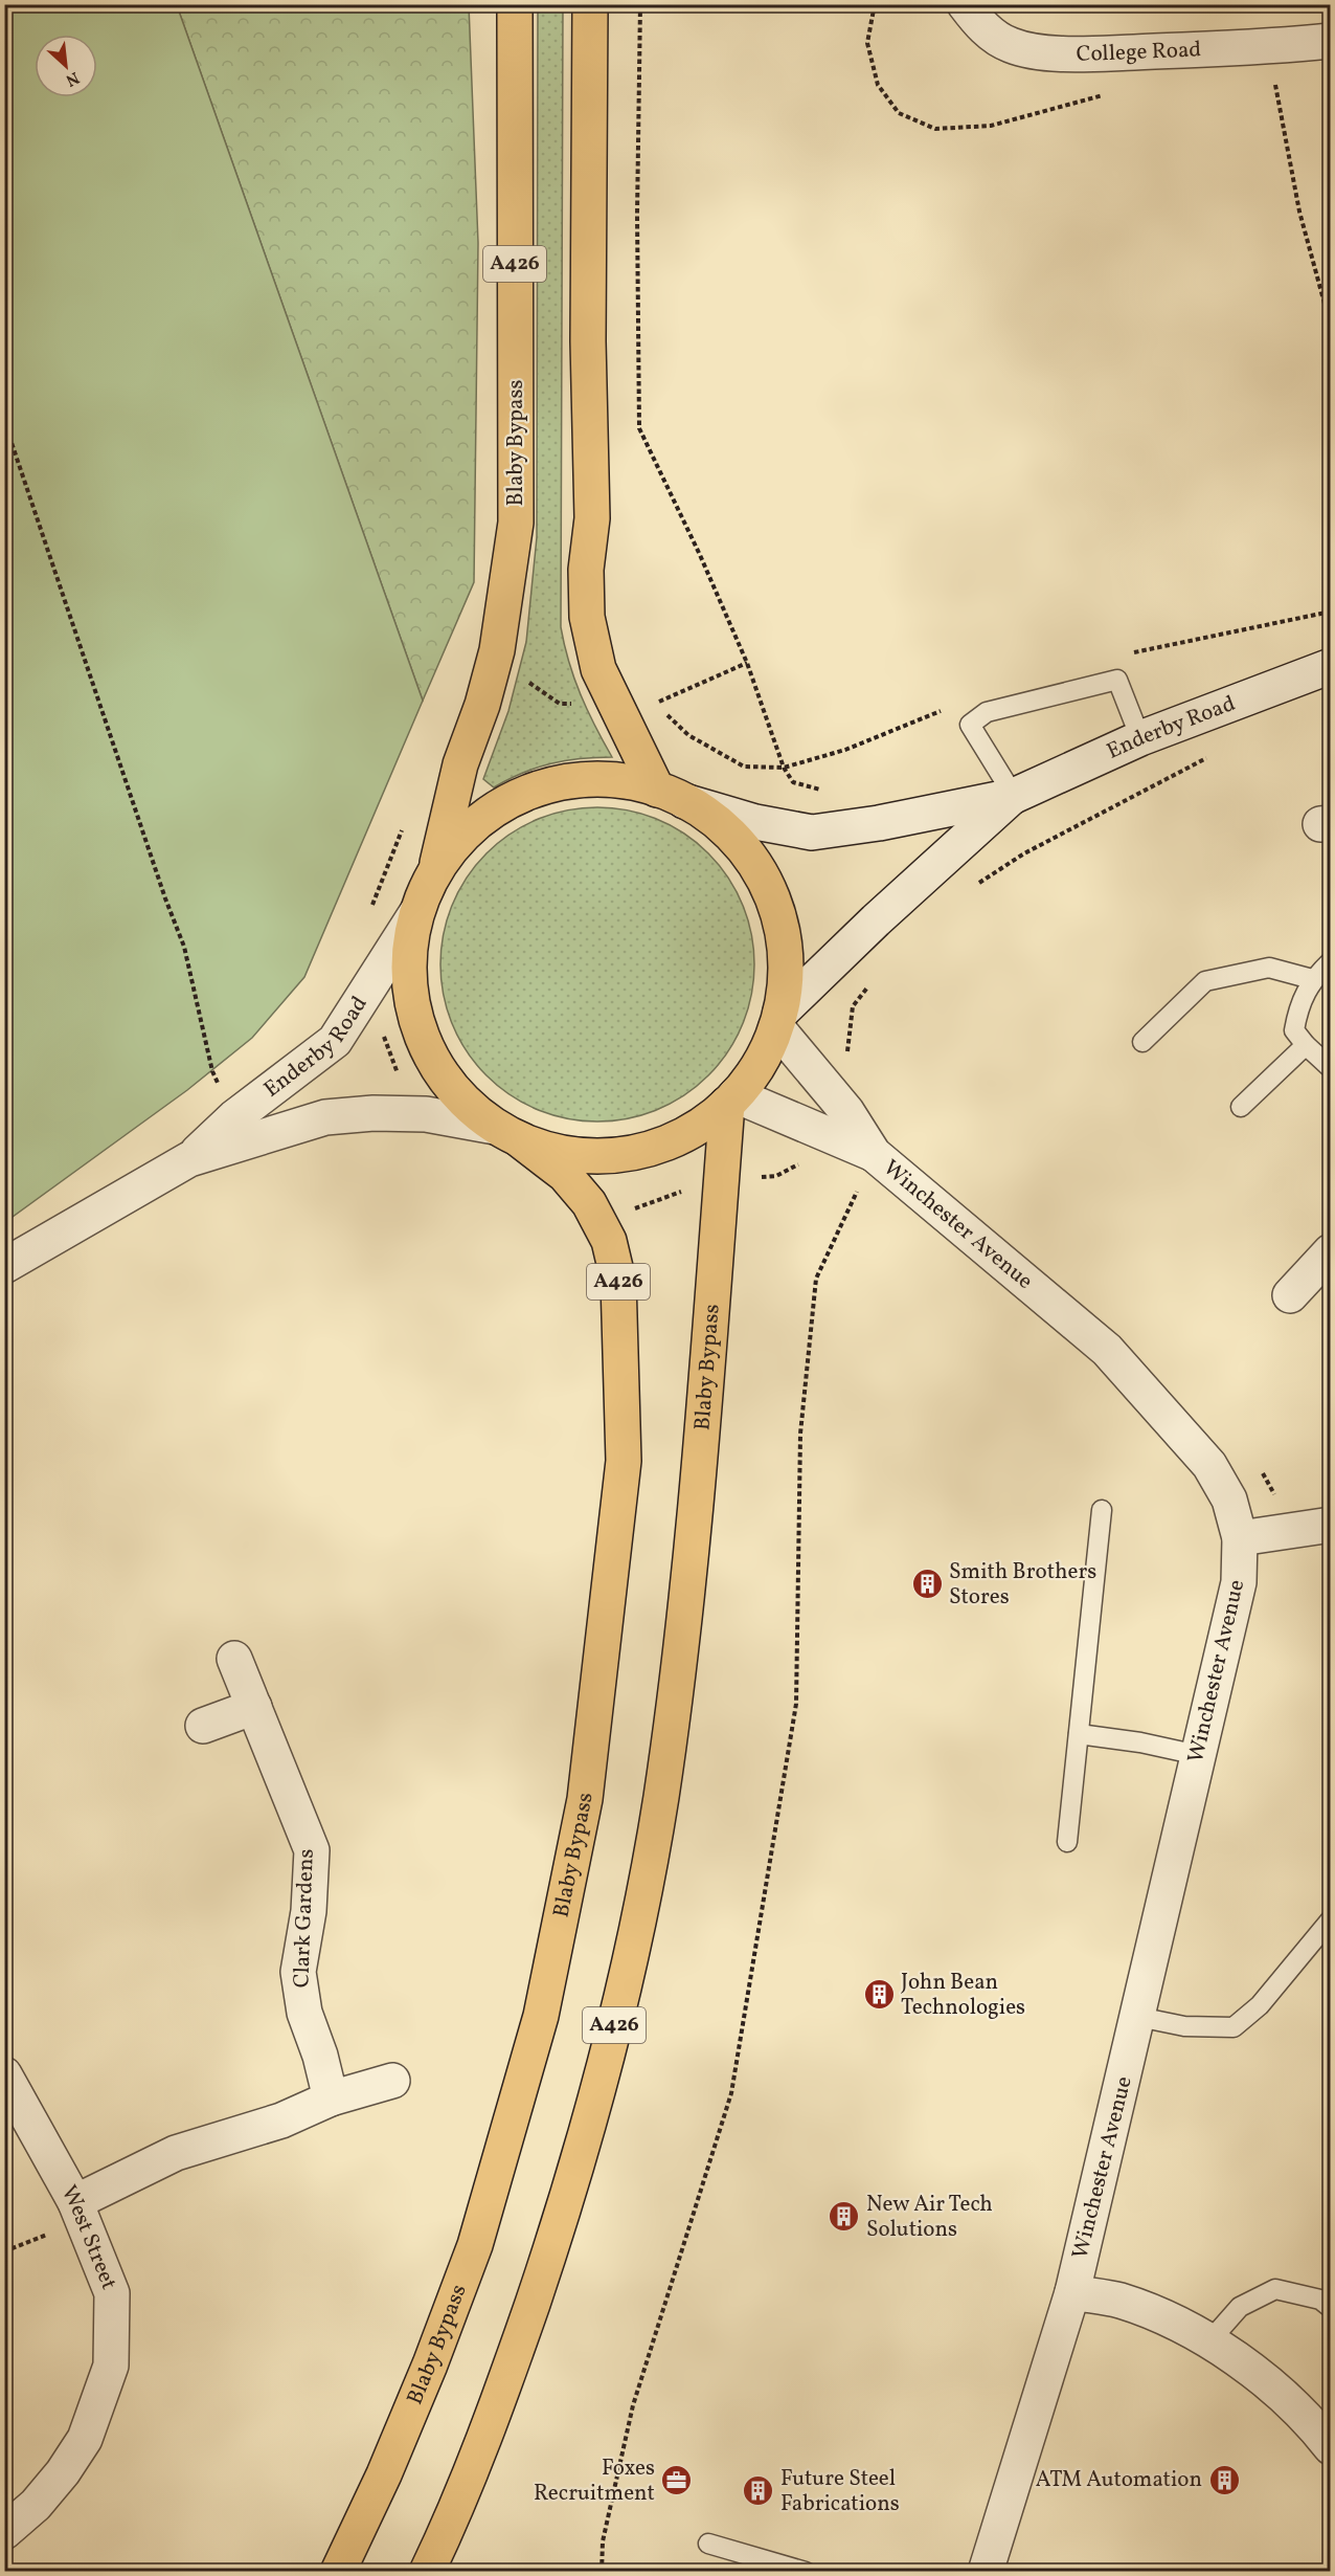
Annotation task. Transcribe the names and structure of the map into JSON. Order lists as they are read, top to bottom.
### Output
{
  "streets": {
    "main road": ["A426", "Blaby Bypass"],
    "street": [
      "College Road",
      "Enderby Road",
      "Winchester Avenue",
      "Clark Gardens",
      "West Street"
    ]
  },
  "crossings": [
    ["Blaby Bypass", "Enderby Road"],
    ["Blaby Bypass", "Winchester Avenue"]
  ],
  "places": {
    "building": [
      "Smith Brothers Stores",
      "John Bean Technologies",
      "New Air Tech Solutions",
      "ATM Automation",
      "Future Steel Fabrications"
    ],
    "office": ["Foxes Recruitment"]
  },
  "north": "bottom right"
}
